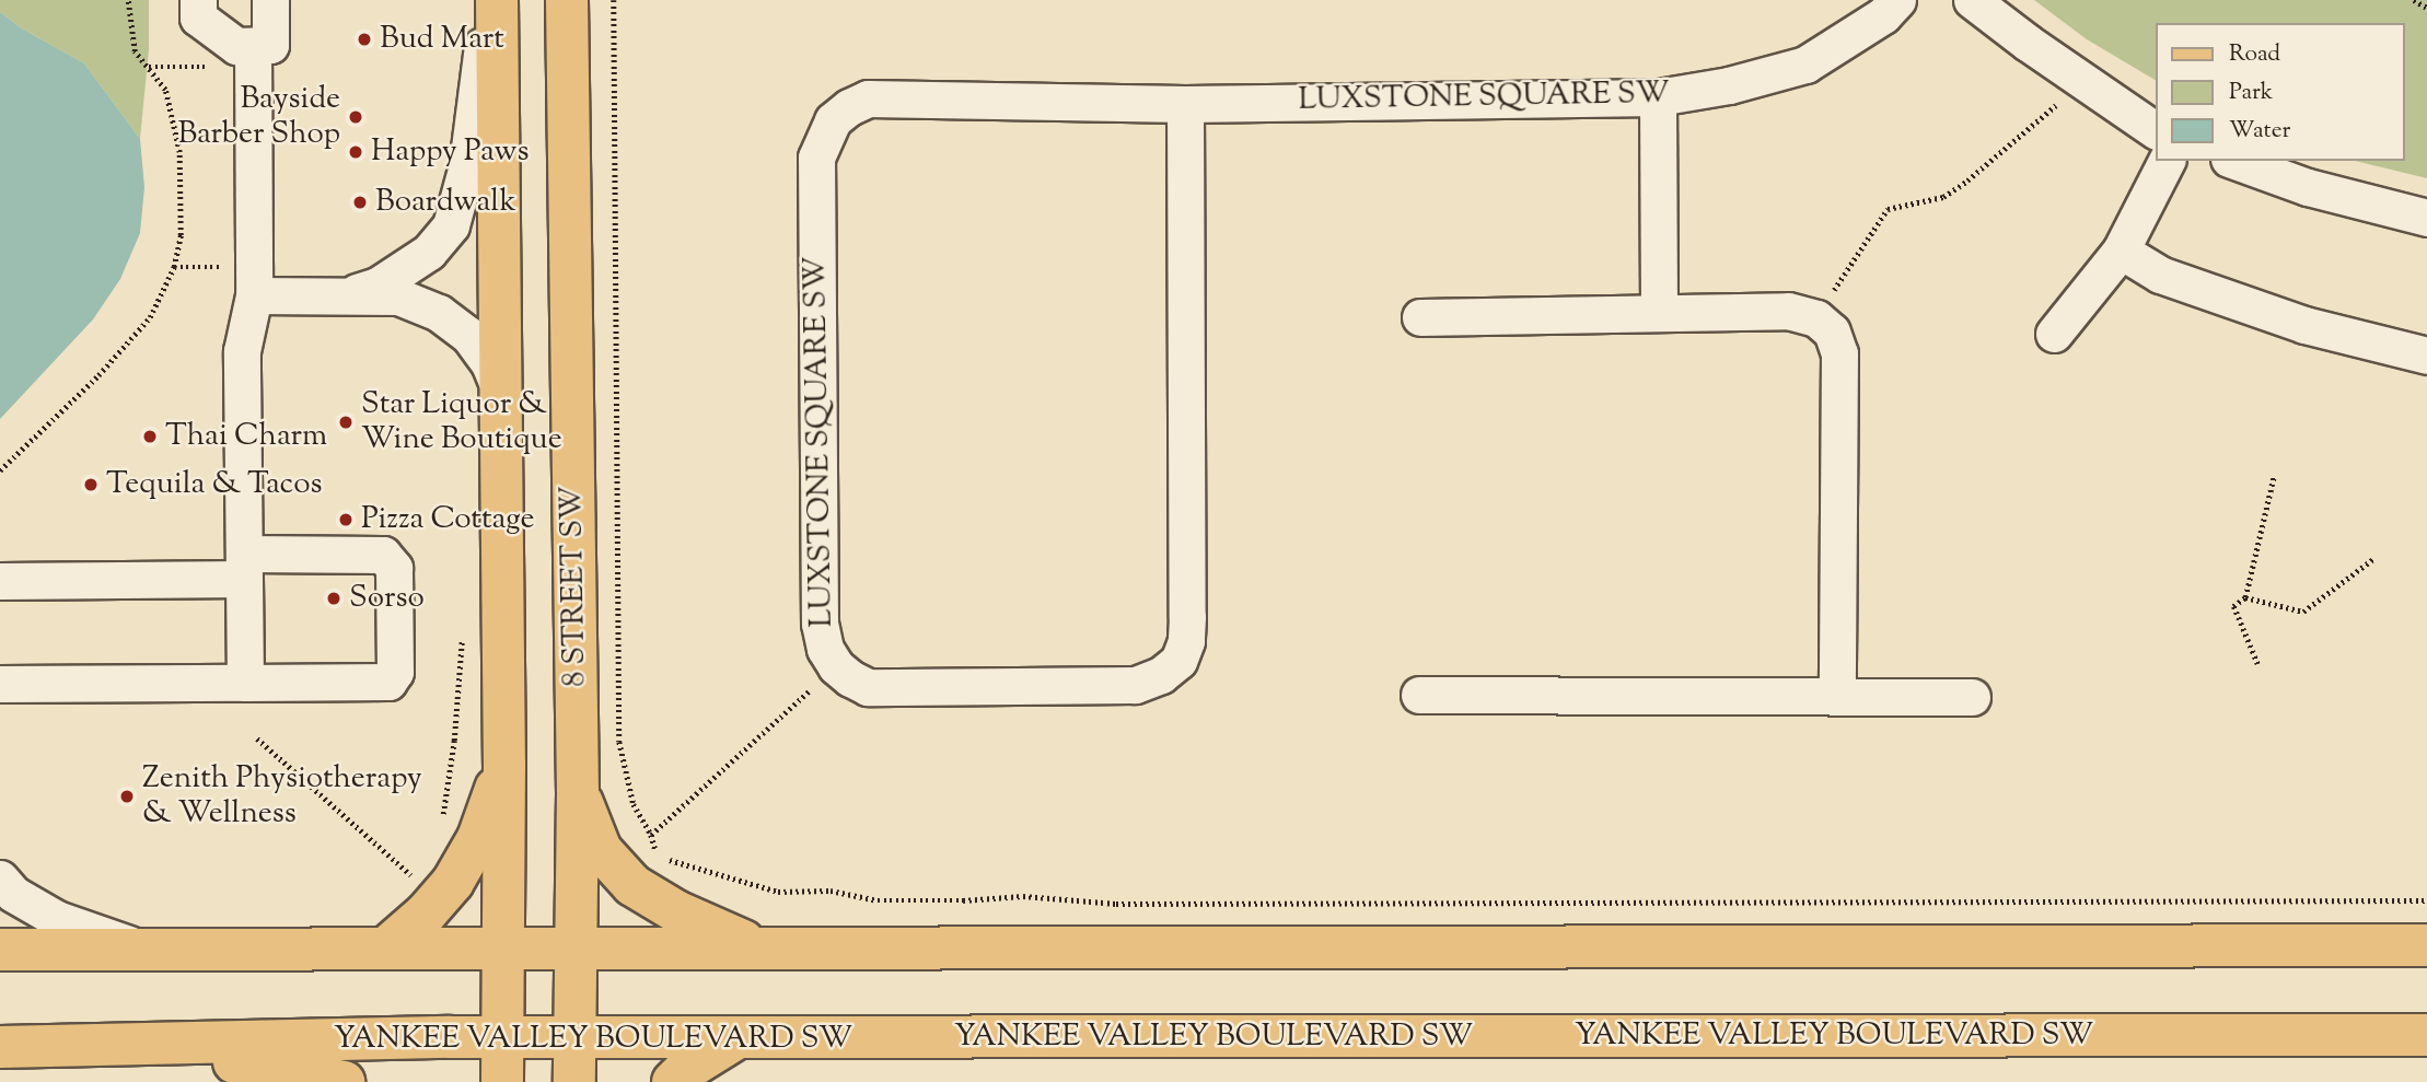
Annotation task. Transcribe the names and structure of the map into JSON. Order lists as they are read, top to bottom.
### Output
{
  "streets": {
    "main road": ["8 STREET SW", "YANKEE VALLEY BOULEVARD SW"],
    "street": ["LUXSTONE SQUARE SW"]
  },
  "crossings": [
    ["8 STREET SW", "YANKEE VALLEY BOULEVARD SW"]
  ],
  "places": [
    "Bud Mart",
    "Bayside Barber Shop",
    "Happy Paws",
    "Boardwalk",
    "Star Liquor & Wine Boutique",
    "Thai Charm",
    "Tequila & Tacos",
    "Pizza Cottage",
    "Sorso",
    "Zenith Physiotherapy & Wellness"
  ],
  "legend": ["Road", "Park", "Water"]
}
